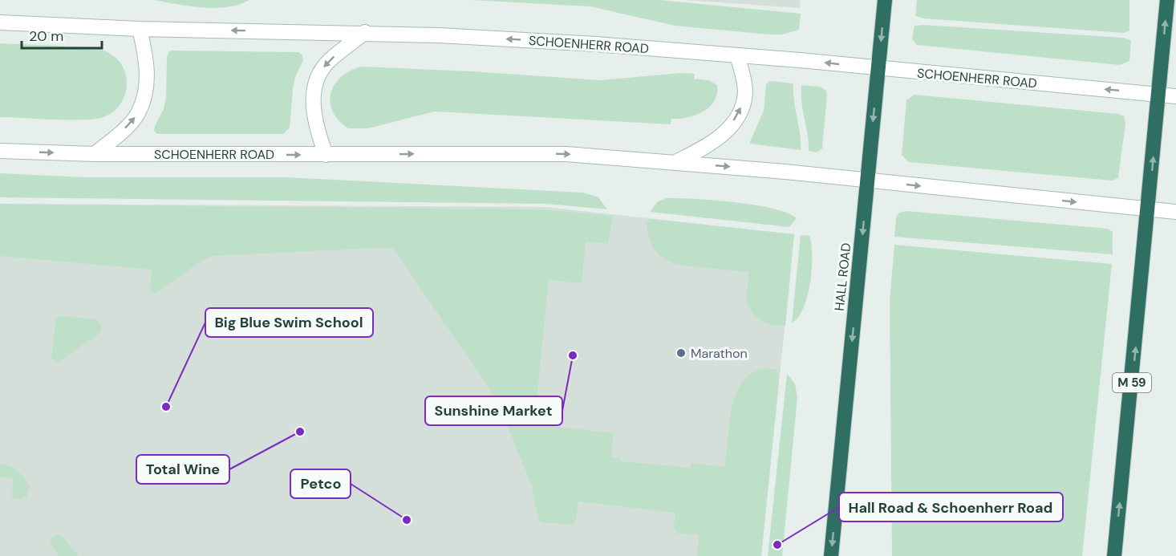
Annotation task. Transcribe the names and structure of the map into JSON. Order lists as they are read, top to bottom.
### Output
{
  "streets": {
    "highway": ["HALL ROAD", "M 59"],
    "main road": ["SCHOENHERR ROAD"]
  },
  "crossings": [
    ["SCHOENHERR ROAD", "HALL ROAD"],
    ["SCHOENHERR ROAD", "M 59"]
  ],
  "one_way": ["HALL ROAD"],
  "places": [
    "Marathon",
    "Sunshine Market",
    "Big Blue Swim School",
    "Total Wine",
    "Petco",
    "Hall Road & Schoenherr Road"
  ],
  "scale_bar": "20 m"
}
